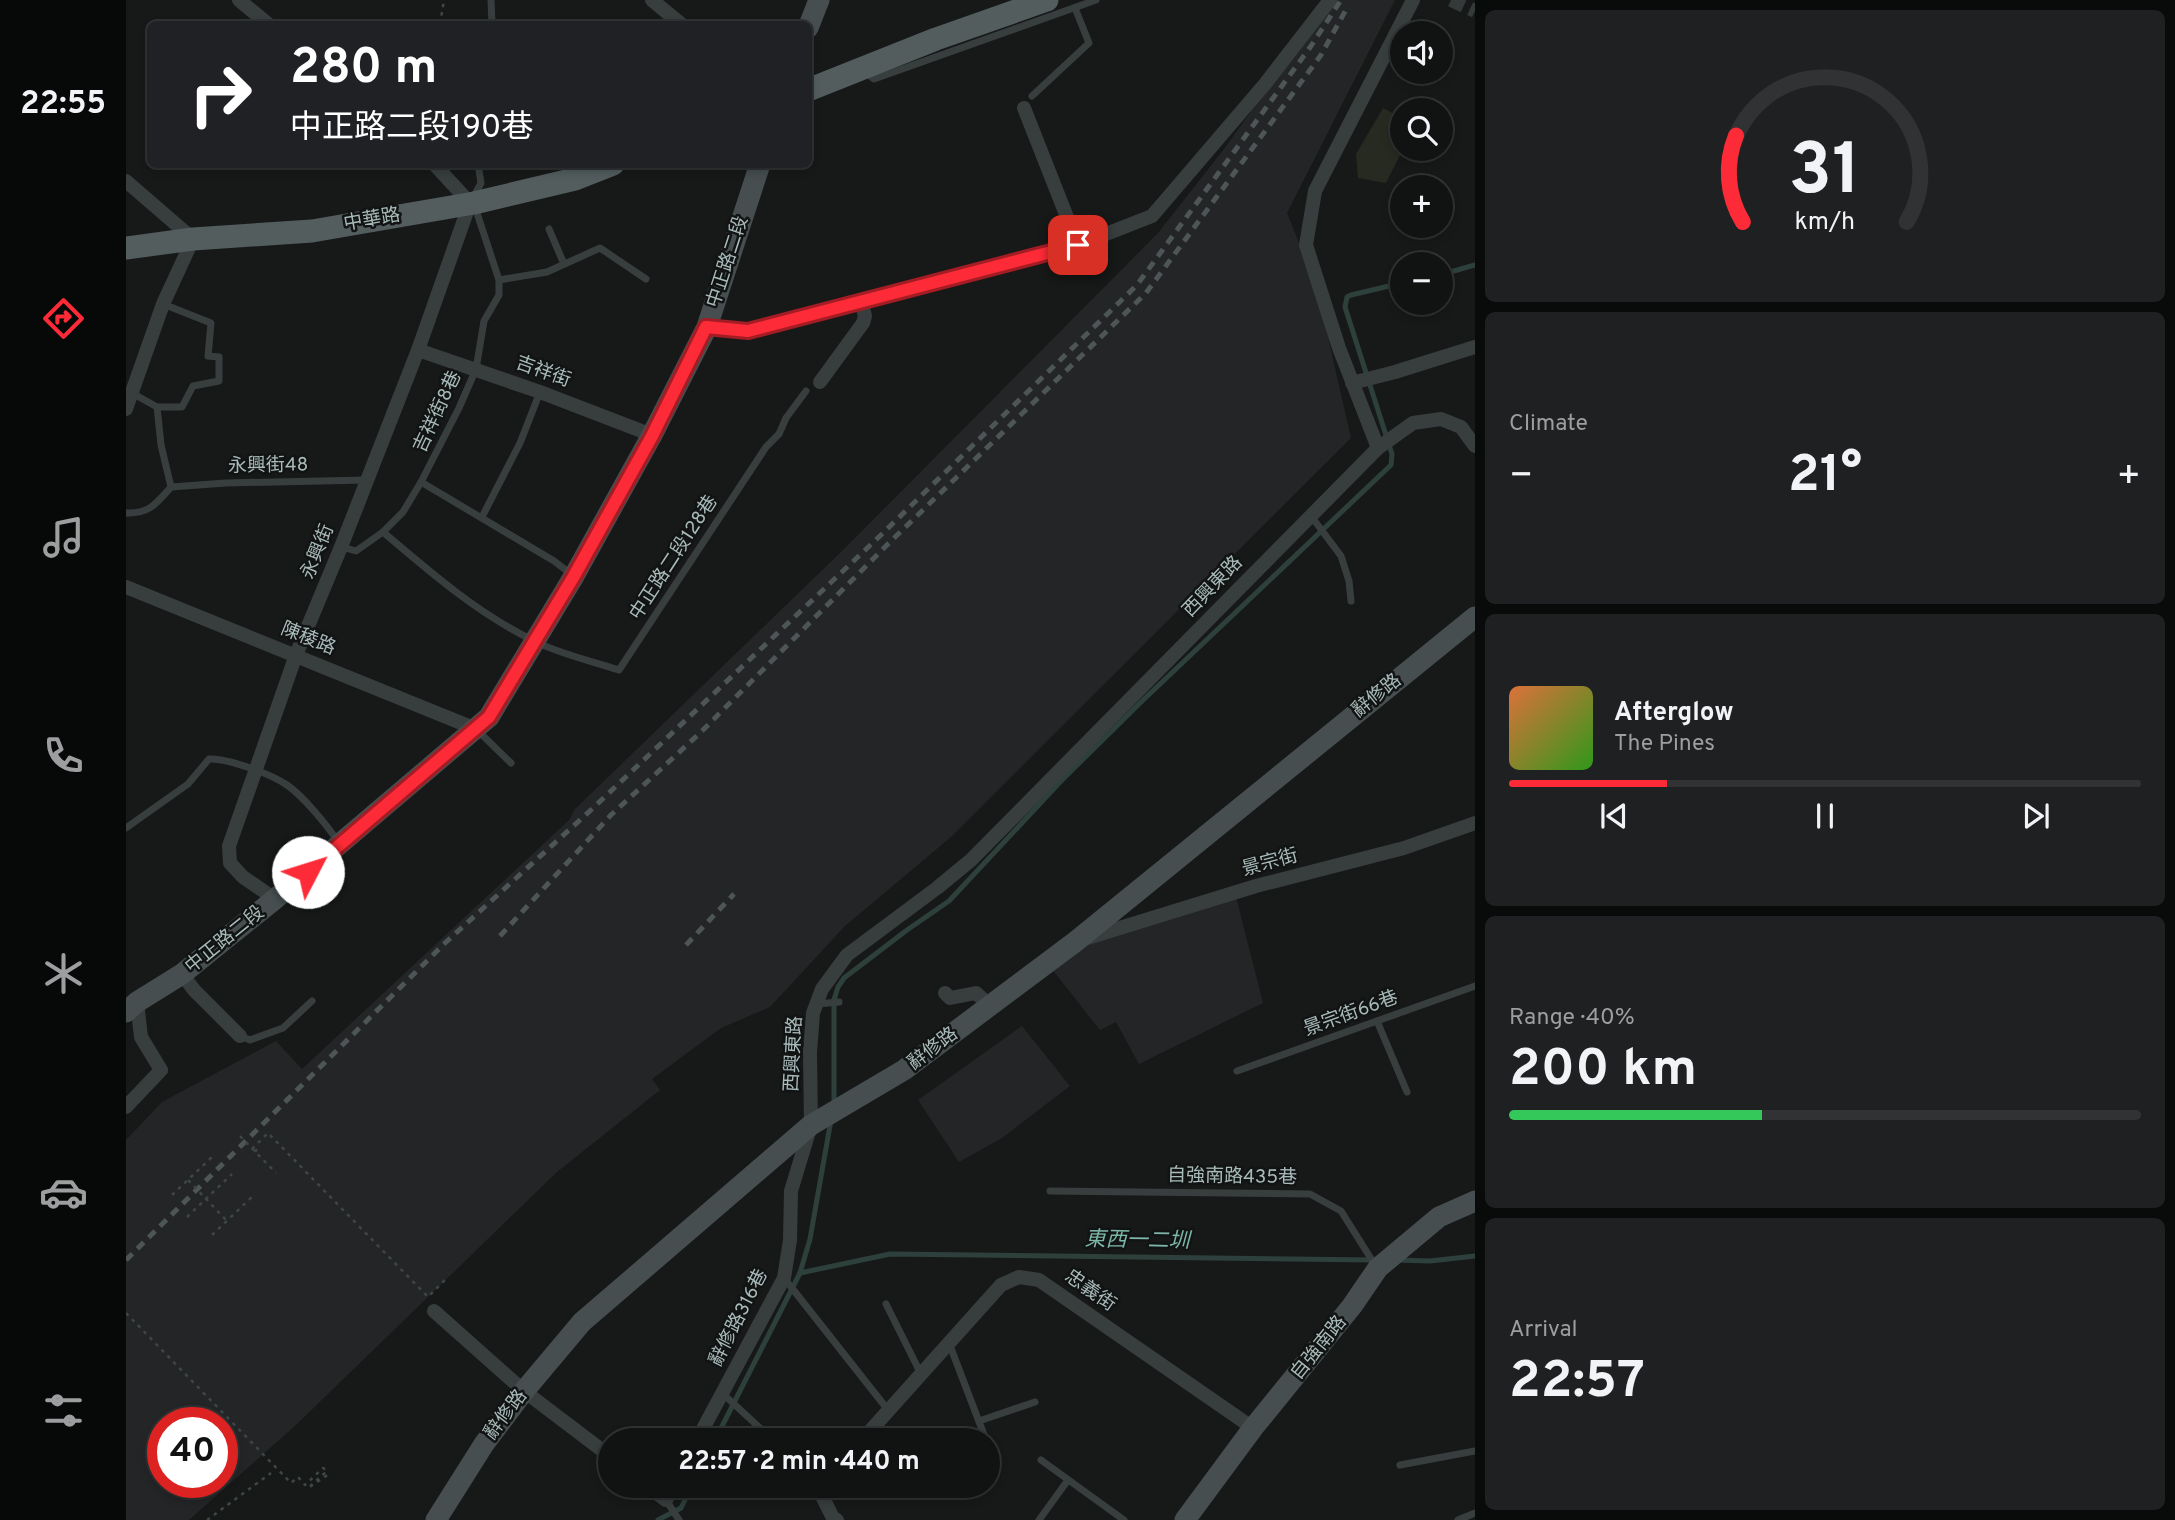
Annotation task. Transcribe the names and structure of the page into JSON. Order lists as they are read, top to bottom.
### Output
{
  "streets": {
    "main road": ["中華路"],
    "street": [
      "中正路二段",
      "吉祥街",
      "永興街",
      "西興東路",
      "陳稜路",
      "辭修路",
      "景宗街",
      "忠義街",
      "辭修路316巷",
      "自強南路"
    ],
    "lane": [
      "吉祥街8巷",
      "永興街48",
      "中正路二段128巷",
      "景宗街66巷",
      "自強南路435巷"
    ]
  },
  "crossings": [
    ["中華路", "永興街"],
    ["中正路二段", "吉祥街"],
    ["中正路二段", "吉祥街8巷"],
    ["中正路二段", "永興街"],
    ["中正路二段", "中正路二段128巷"],
    ["中正路二段", "陳稜路"],
    ["吉祥街", "吉祥街8巷"],
    ["吉祥街", "永興街"],
    ["永興街48", "永興街"],
    ["永興街", "陳稜路"],
    ["西興東路", "辭修路"],
    ["西興東路", "辭修路316巷"],
    ["辭修路", "景宗街"],
    ["辭修路", "辭修路316巷"],
    ["自強南路435巷", "自強南路"],
    ["忠義街", "自強南路"]
  ],
  "water": ["東西一二圳"],
  "page": {
    "tabs": "22:55",
    "map_buttons": ["+", "−"],
    "turn": ["280 m", "中正路二段190巷"],
    "tile": [
      "Climate",
      ["Range · 40%", "200 km"],
      ["Arrival", "22:57"]
    ],
    "heat": ["−", "21°", "+"],
    "song": ["Afterglow", "The Pines"],
    "limit": "40",
    "trip": "22:57 · 2 min · 440 m",
    "gauge": ["31", "km/h"]
  }
}
